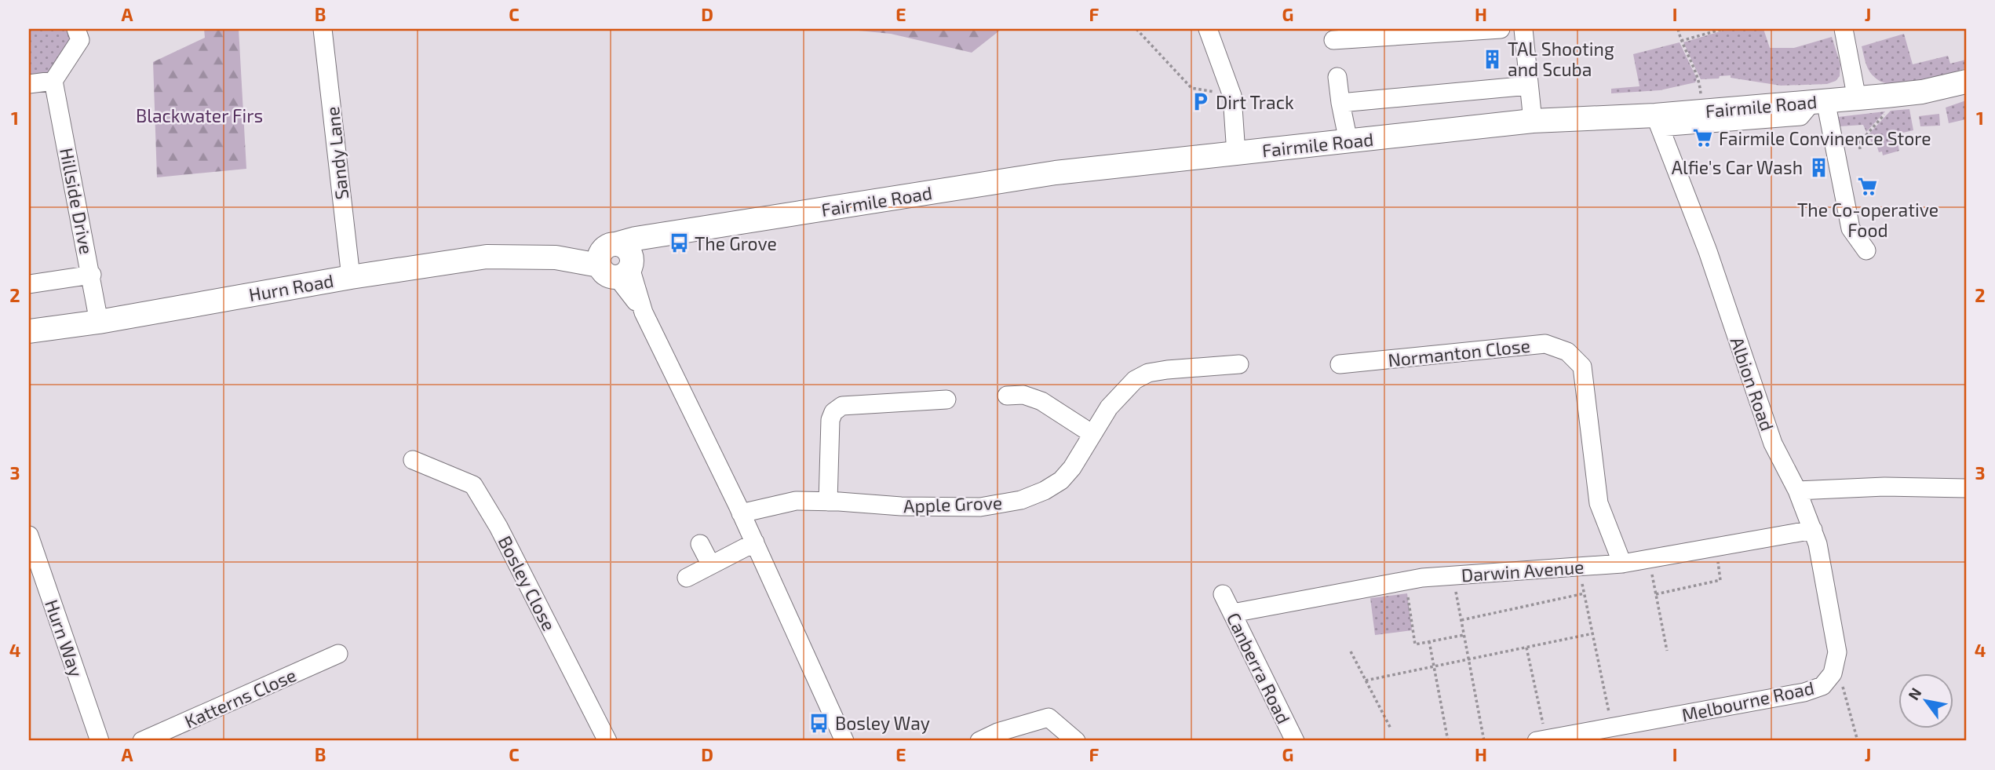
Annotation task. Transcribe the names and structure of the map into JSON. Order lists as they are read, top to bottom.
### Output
{
  "streets": {
    "main road": ["Fairmile Road", "Hurn Road"],
    "street": [
      "Sandy Lane",
      "Hillside Drive",
      "Normanton Close",
      "Albion Road",
      "Apple Grove",
      "Darwin Avenue",
      "Bosley Close",
      "Hurn Way",
      "Canberra Road",
      "Katterns Close",
      "Melbourne Road"
    ]
  },
  "crossings": [
    ["Fairmile Road", "Hurn Road"],
    ["Fairmile Road", "Albion Road"],
    ["Sandy Lane", "Hurn Road"],
    ["Hillside Drive", "Hurn Road"],
    ["Normanton Close", "Darwin Avenue"],
    ["Albion Road", "Melbourne Road"],
    ["Darwin Avenue", "Canberra Road"],
    ["Darwin Avenue", "Melbourne Road"]
  ],
  "parks": ["Blackwater Firs"],
  "places": {
    "building": ["TAL Shooting and Scuba", "Alfie's Car Wash"],
    "parking": ["Dirt Track"],
    "supermarket": ["Fairmile Convinence Store", "The Co-operative Food"],
    "bus stop": ["The Grove", "Bosley Way"]
  },
  "north": "top left",
  "grid": {
    "columns": [
      "A",
      "B",
      "C",
      "D",
      "E",
      "F",
      "G",
      "H",
      "I",
      "J"
    ],
    "rows": [
      "1",
      "2",
      "3",
      "4"
    ]
  }
}
